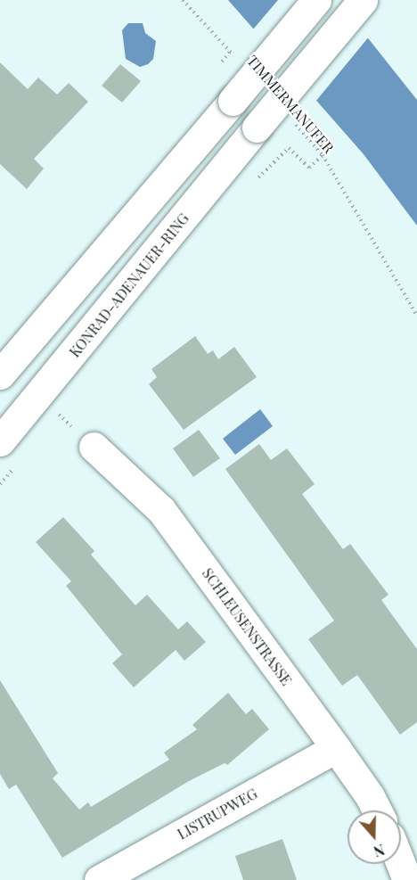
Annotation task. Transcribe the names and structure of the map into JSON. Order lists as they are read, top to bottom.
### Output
{
  "streets": {
    "main road": ["KONRAD-ADENAUER-RING", "SCHLEUSENSTRASSE", "LISTRUPWEG"],
    "path": ["TIMMERMANUFER"]
  },
  "crossings": [
    ["SCHLEUSENSTRASSE", "LISTRUPWEG"]
  ],
  "north": "bottom"
}
